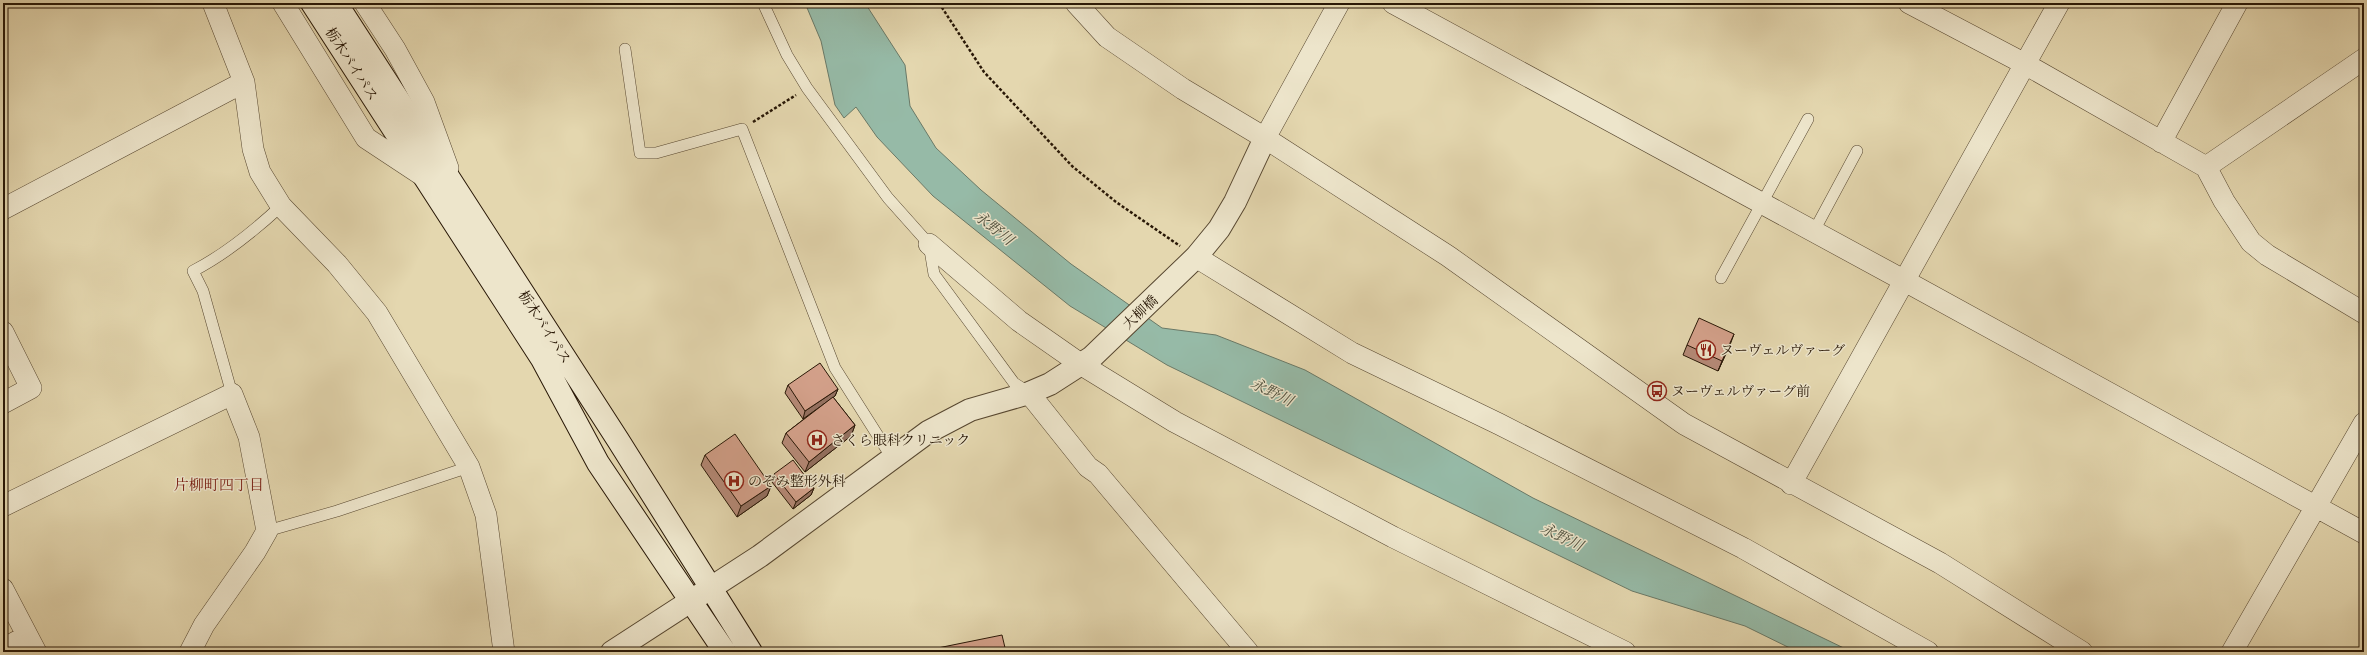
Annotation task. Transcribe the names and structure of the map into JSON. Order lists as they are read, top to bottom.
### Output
{
  "streets": {
    "main road": ["栃木バイパス", "大柳橋"]
  },
  "crossings": [
    ["栃木バイパス", "大柳橋"]
  ],
  "districts": ["片柳町四丁目"],
  "water": ["永野川"],
  "places": {
    "restaurant": ["ヌーヴェルヴァーグ"],
    "bus stop": ["ヌーヴェルヴァーグ前"],
    "hospital": ["さくら眼科クリニック", "のぞみ整形外科"]
  }
}
